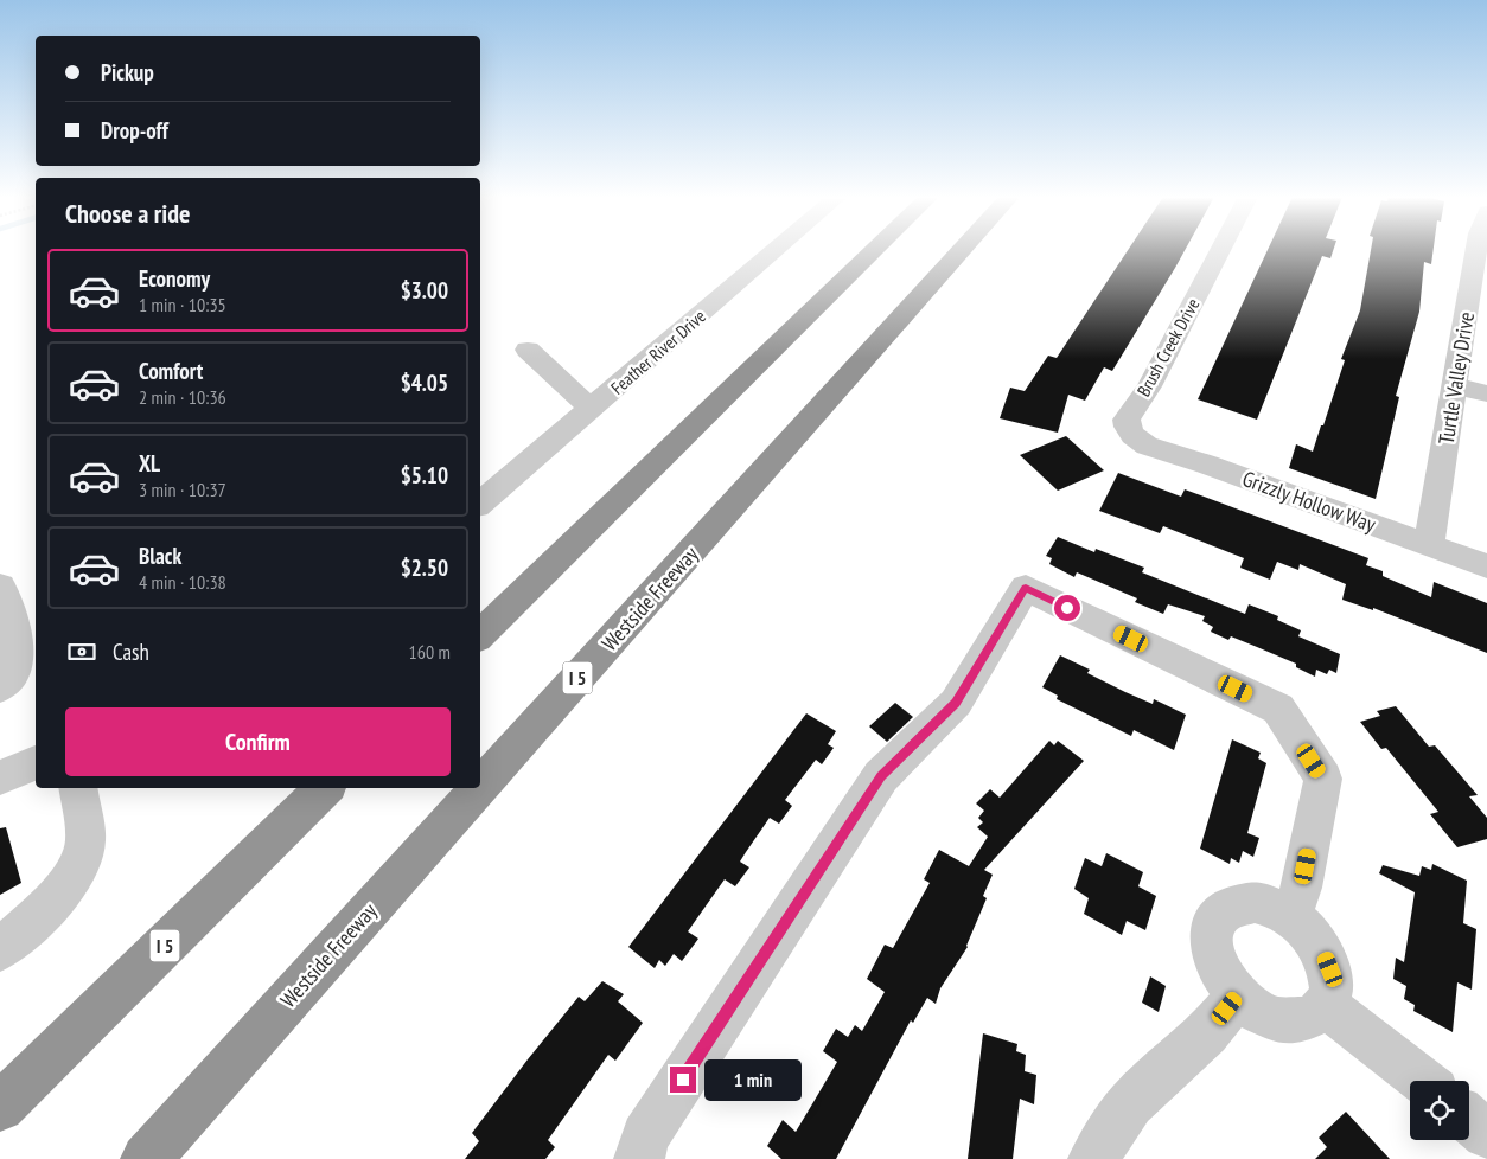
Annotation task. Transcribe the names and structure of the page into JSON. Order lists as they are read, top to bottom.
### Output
{
  "streets": {
    "highway": ["Westside Freeway", "I 5"],
    "street": [
      "Brush Creek Drive",
      "Feather River Drive",
      "Turtle Valley Drive",
      "Grizzly Hollow Way"
    ]
  },
  "crossings": [
    ["Brush Creek Drive", "Grizzly Hollow Way"],
    ["Turtle Valley Drive", "Grizzly Hollow Way"]
  ],
  "page": {
    "banner": ["Pickup", "Drop-off"],
    "heading": "Choose a ride",
    "list": [
      {
        "name": "Economy",
        "note": "1 min · 10:35",
        "value": "$3.00"
      },
      {
        "name": "Comfort",
        "note": "2 min · 10:36",
        "value": "$4.05"
      },
      {
        "name": "XL",
        "note": "3 min · 10:37",
        "value": "$5.10"
      },
      {
        "name": "Black",
        "note": "4 min · 10:38",
        "value": "$2.50"
      }
    ],
    "pay": ["Cash", "160 m"],
    "buttons": "Confirm",
    "bubble": "1 min"
  }
}
